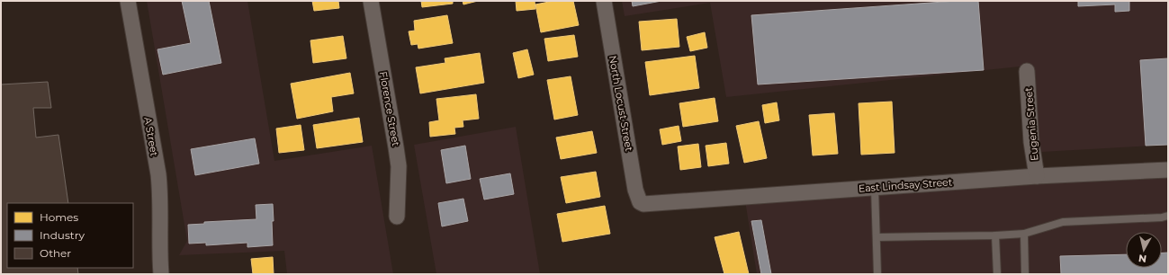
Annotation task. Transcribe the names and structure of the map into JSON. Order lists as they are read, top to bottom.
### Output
{
  "streets": {
    "street": [
      "North Locust Street",
      "Florence Street",
      "Eugenia Street",
      "A Street",
      "East Lindsay Street"
    ]
  },
  "crossings": [
    ["North Locust Street", "East Lindsay Street"],
    ["Eugenia Street", "East Lindsay Street"]
  ],
  "legend": ["Homes", "Industry", "Other"],
  "north": "bottom"
}
